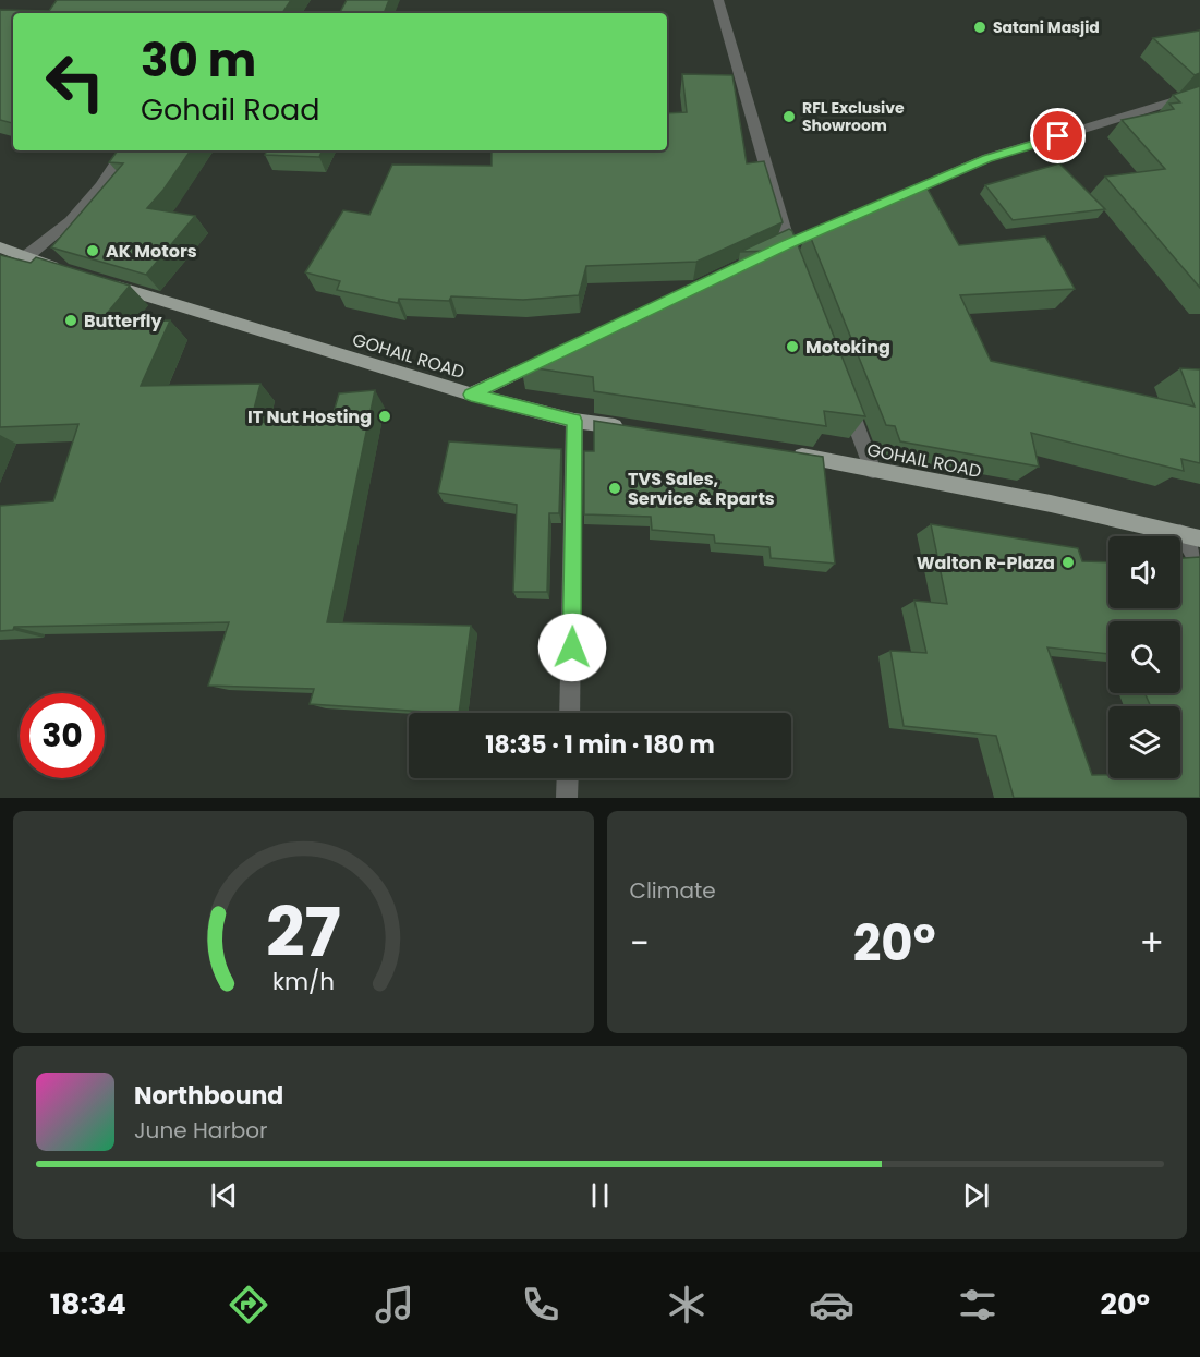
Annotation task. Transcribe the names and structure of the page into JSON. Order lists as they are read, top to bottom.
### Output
{
  "streets": {
    "main road": ["GOHAIL ROAD"]
  },
  "places": [
    "Satani Masjid",
    "RFL Exclusive Showroom",
    "AK Motors",
    "Butterfly",
    "Motoking",
    "IT Nut Hosting",
    "TVS Sales, Service & Rparts",
    "Walton R-Plaza"
  ],
  "page": {
    "turn": ["30 m", "Gohail Road"],
    "limit": "30",
    "trip": "18:35 · 1 min · 180 m",
    "tile": "Climate",
    "heat": ["−", "20°", "+"],
    "song": ["Northbound", "June Harbor"],
    "tabs": ["18:34", "20°"],
    "gauge": ["27", "km/h"]
  }
}
